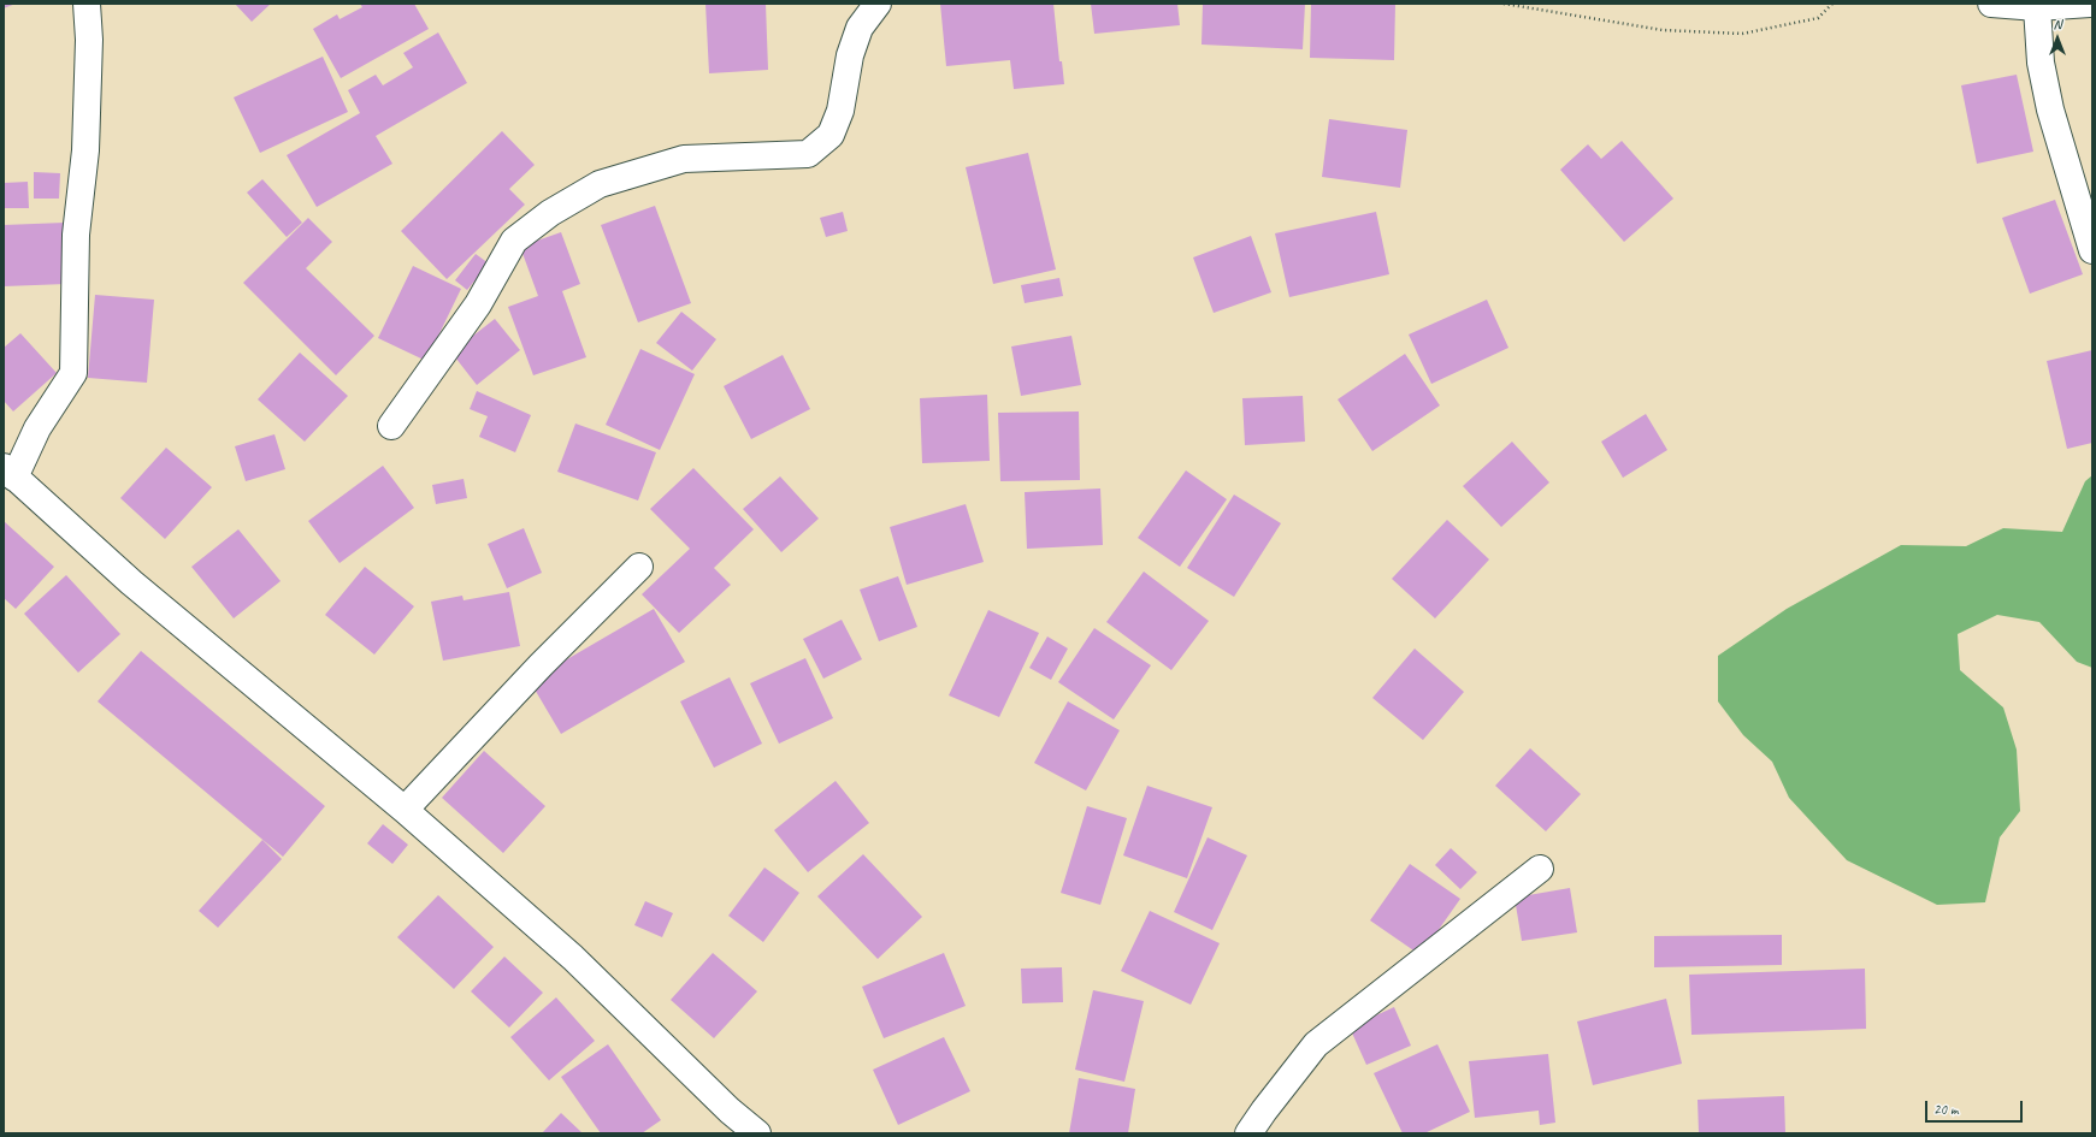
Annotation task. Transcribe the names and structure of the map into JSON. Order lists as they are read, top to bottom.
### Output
{
  "scale_bar": "20 m",
  "north": "top"
}
